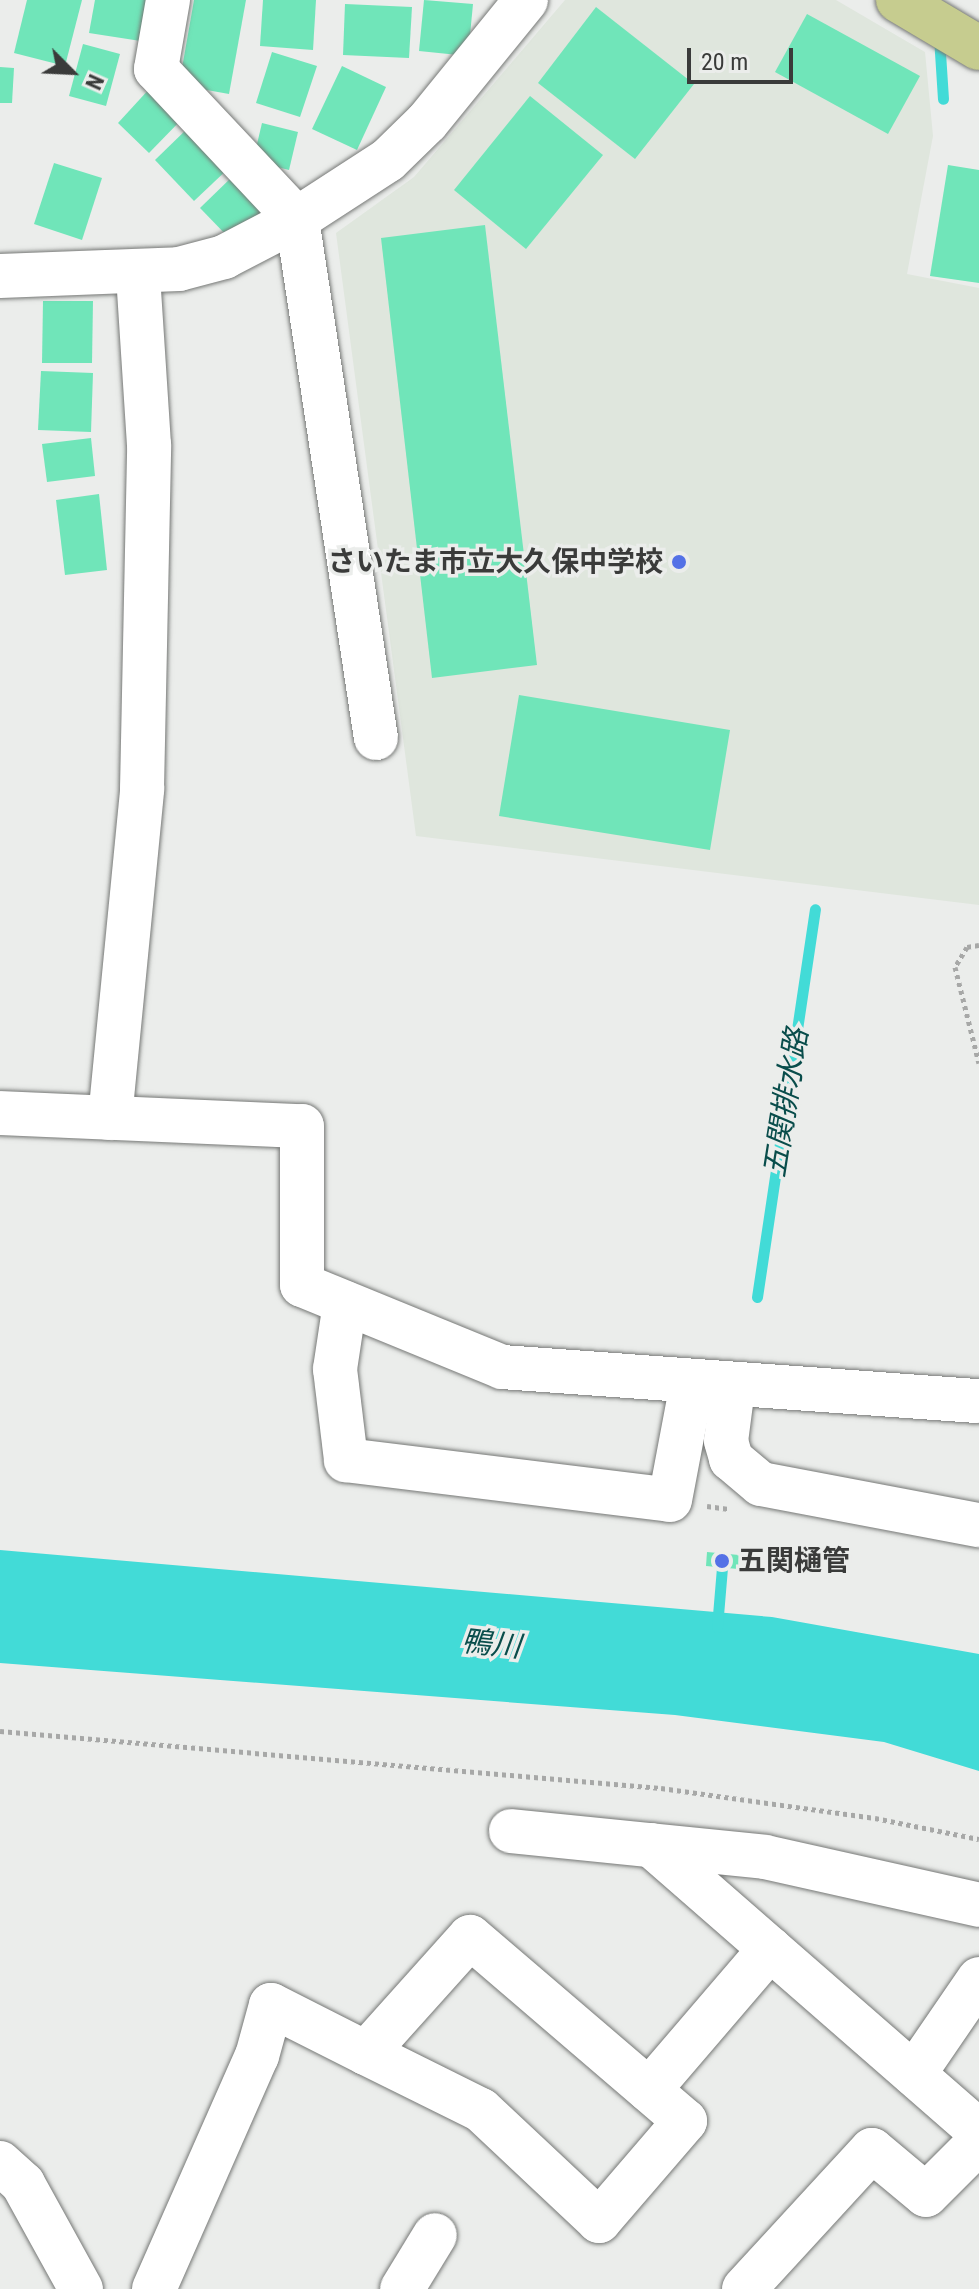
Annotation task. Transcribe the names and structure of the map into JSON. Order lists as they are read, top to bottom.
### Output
{
  "water": ["五関排水路", "鴨川"],
  "places": ["さいたま市立大久保中学校", "五関樋管"],
  "scale_bar": "20 m",
  "north": "bottom right"
}
